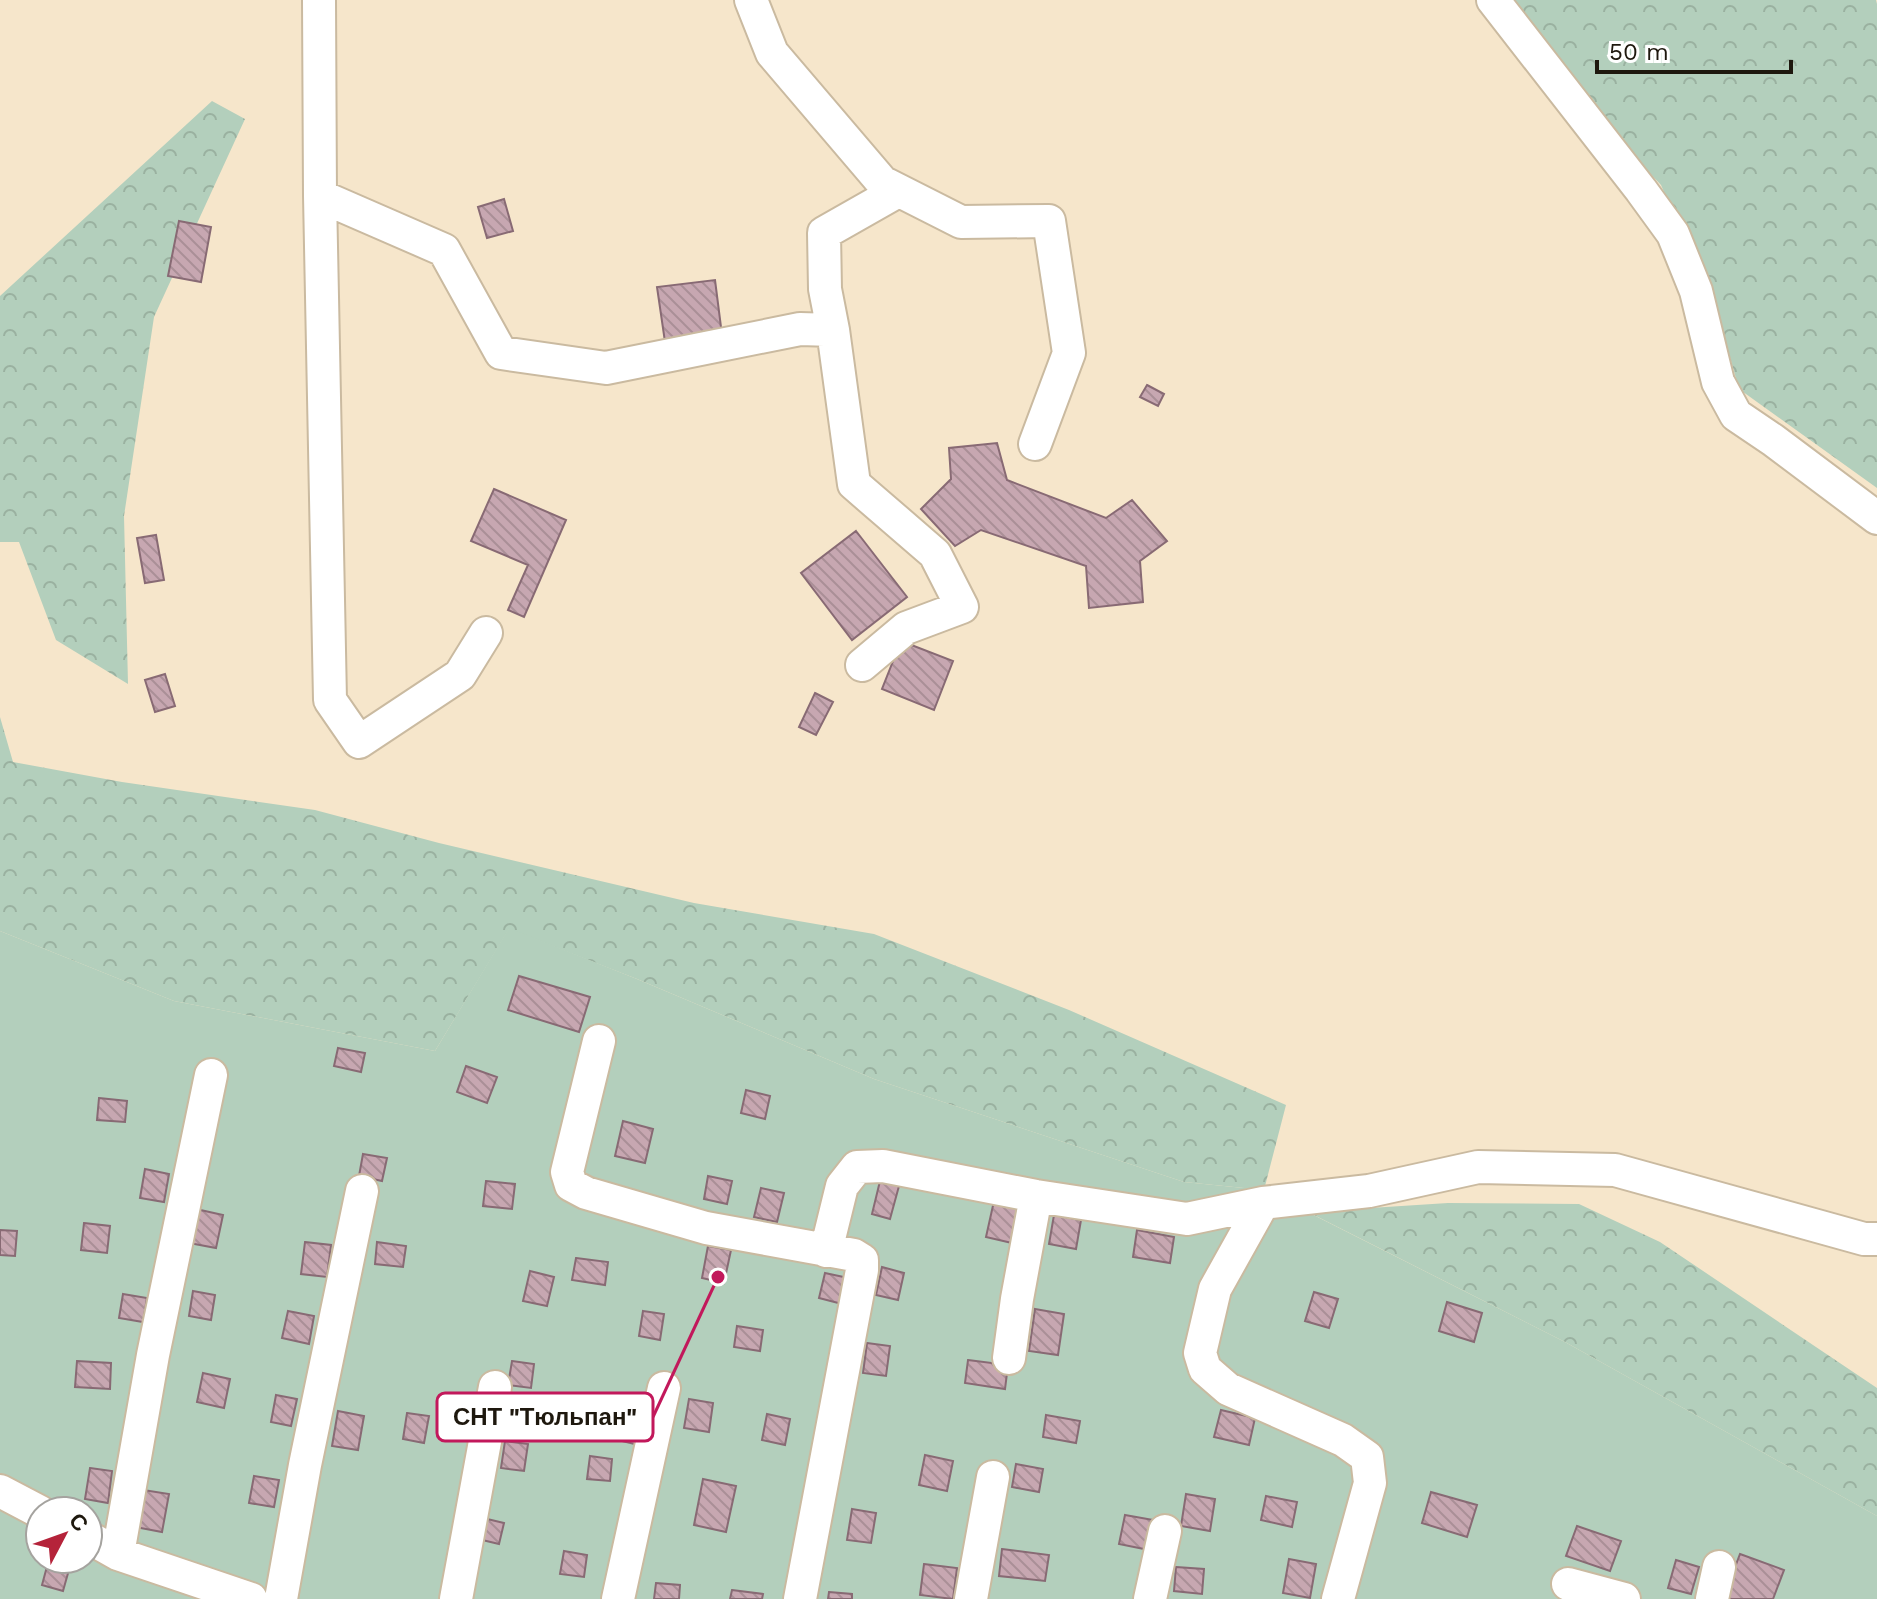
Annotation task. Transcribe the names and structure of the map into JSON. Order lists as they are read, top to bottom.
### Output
{
  "places": ["СНТ \"Тюльпан\""],
  "scale_bar": "50 m",
  "north": "top right"
}
